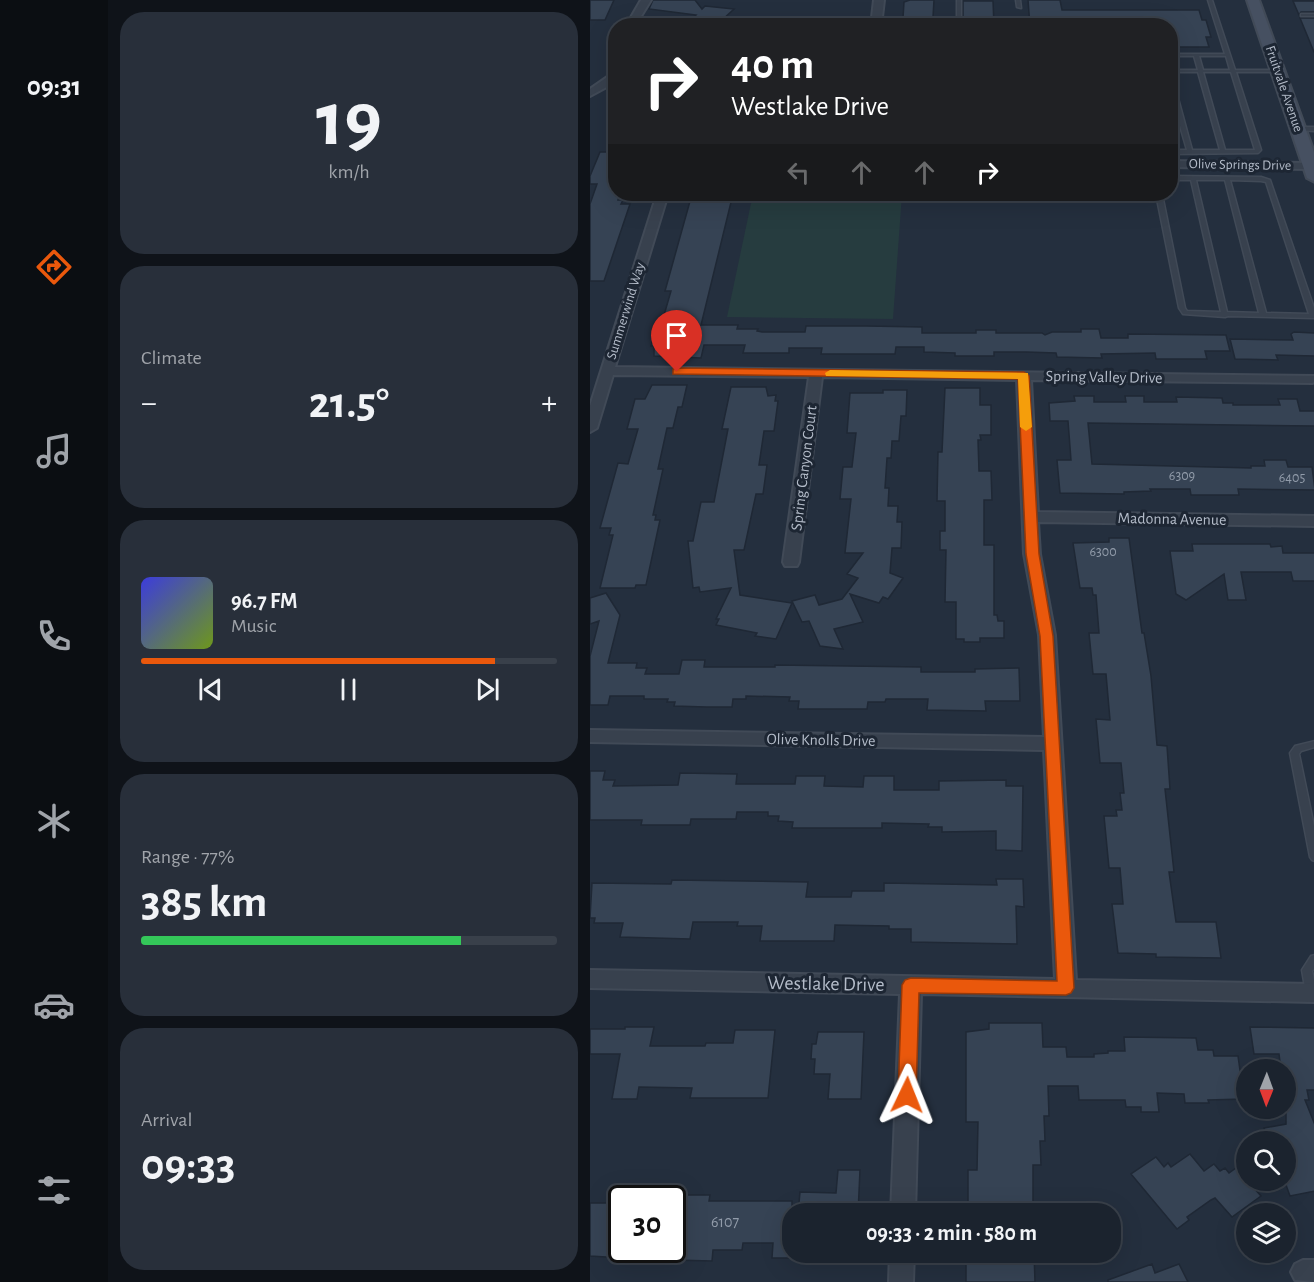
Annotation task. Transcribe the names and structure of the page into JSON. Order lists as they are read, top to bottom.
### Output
{
  "streets": {
    "main road": ["Fruitvale Avenue"],
    "street": [
      "Olive Springs Drive",
      "Summerwind Way",
      "Spring Valley Drive",
      "Spring Canyon Court",
      "Madonna Avenue",
      "Olive Knolls Drive",
      "Westlake Drive"
    ]
  },
  "crossings": [
    ["Fruitvale Avenue", "Olive Springs Drive"],
    ["Summerwind Way", "Spring Valley Drive"],
    ["Spring Valley Drive", "Spring Canyon Court"]
  ],
  "house_numbers": [
    "6309",
    "6405",
    "6300",
    "6107"
  ],
  "north": "bottom",
  "page": {
    "tabs": "09:31",
    "tile": [
      ["19", "km/h"],
      "Climate",
      ["Range · 77%", "385 km"],
      ["Arrival", "09:33"]
    ],
    "turn": ["40 m", "Westlake Drive"],
    "heat": ["−", "21.5°", "+"],
    "song": ["96.7 FM", "Music"],
    "limit": "30",
    "trip": "09:33 · 2 min · 580 m"
  }
}
